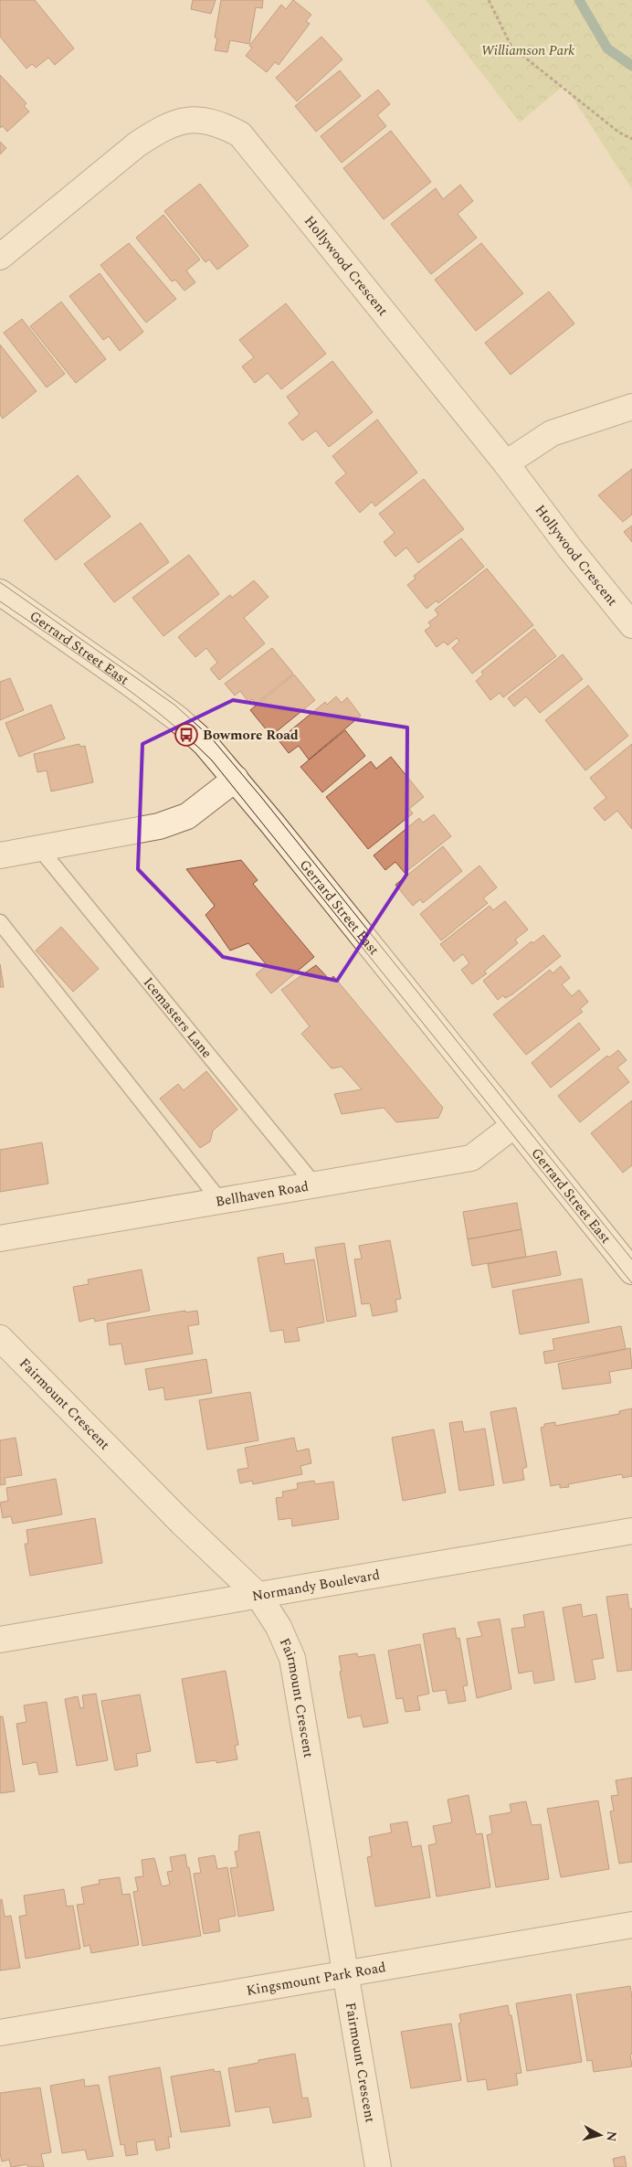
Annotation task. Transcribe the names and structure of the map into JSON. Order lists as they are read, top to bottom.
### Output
{
  "streets": {
    "street": [
      "Hollywood Crescent",
      "Gerrard Street East",
      "Bellhaven Road",
      "Fairmount Crescent",
      "Normandy Boulevard",
      "Kingsmount Park Road"
    ],
    "lane": ["Icemasters Lane"]
  },
  "crossings": [
    ["Gerrard Street East", "Bellhaven Road"],
    ["Icemasters Lane", "Bellhaven Road"],
    ["Fairmount Crescent", "Normandy Boulevard"],
    ["Fairmount Crescent", "Kingsmount Park Road"]
  ],
  "parks": ["Williamson Park"],
  "places": {
    "bus stop": ["Bowmore Road"]
  },
  "north": "right"
}
